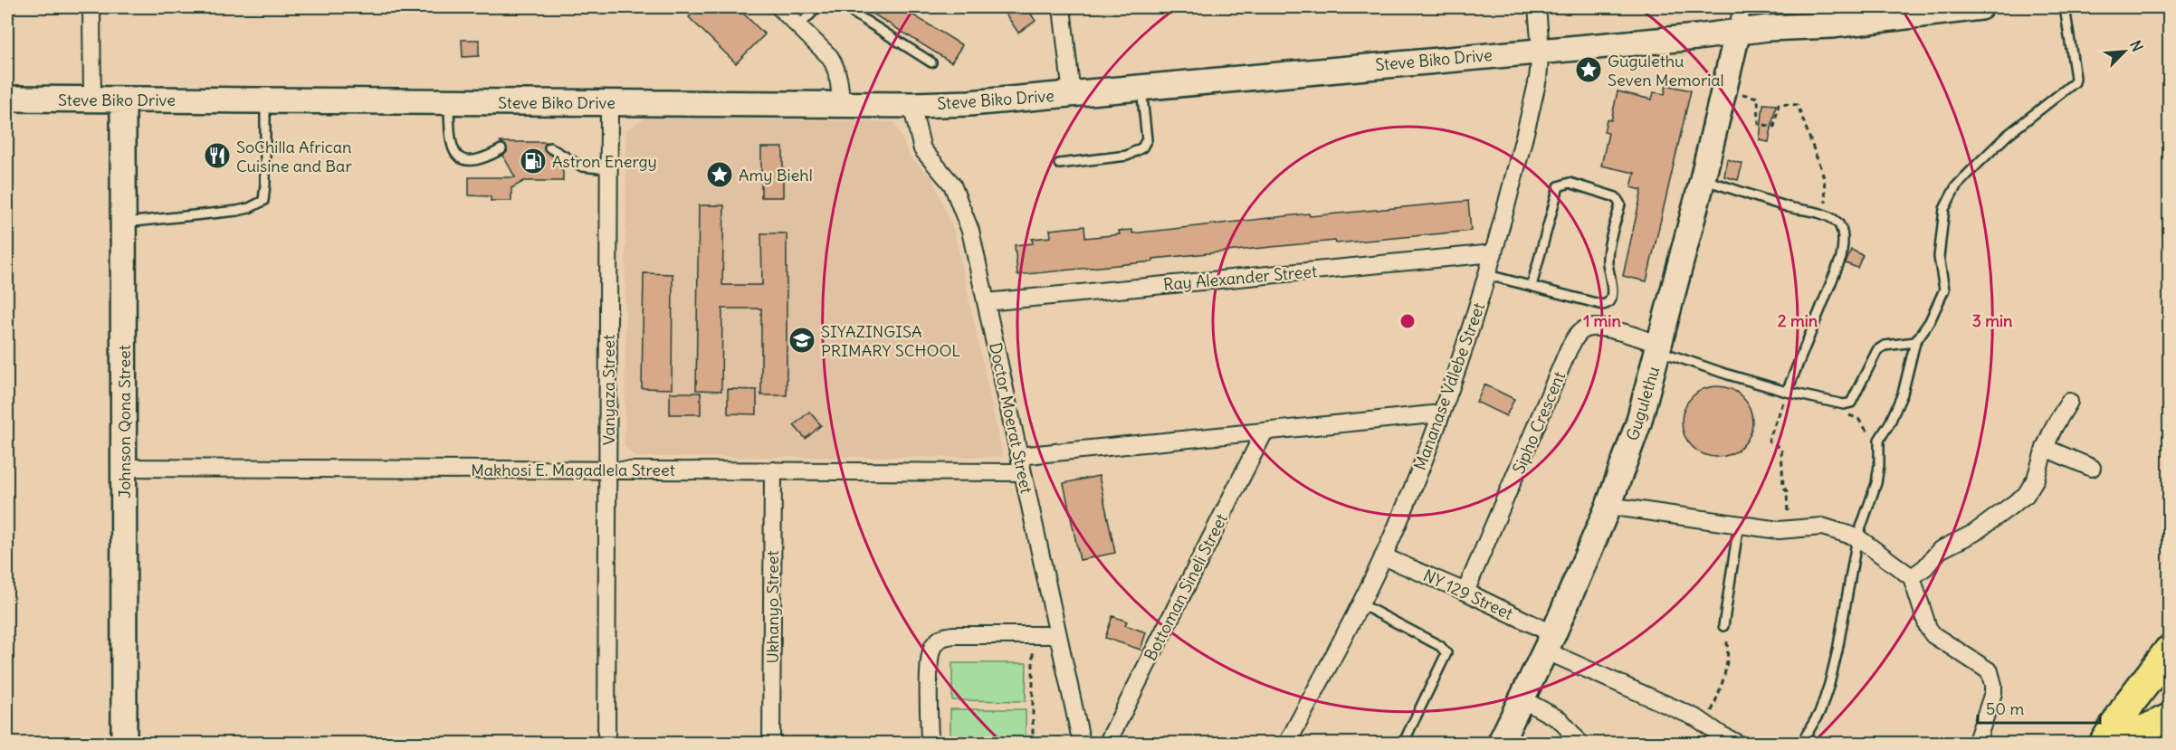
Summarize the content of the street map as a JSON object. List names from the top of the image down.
{
  "streets": {
    "main road": ["Steve Biko Drive", "Gugulethu", "Johnson Qona Street"],
    "street": [
      "Ray Alexander Street",
      "Mananase Vdlebe Street",
      "Vanyaza Street",
      "Doctor Moerat Street",
      "Sipho Crescent",
      "Makhosi E. Magadlela Street",
      "Bottoman Sineli Street",
      "NY 129 Street",
      "Ukhanyo Street"
    ]
  },
  "crossings": [
    ["Steve Biko Drive", "Mananase Vdlebe Street"],
    ["Steve Biko Drive", "Vanyaza Street"],
    ["Steve Biko Drive", "Gugulethu"],
    ["Steve Biko Drive", "Doctor Moerat Street"],
    ["Steve Biko Drive", "Johnson Qona Street"],
    ["Ray Alexander Street", "Mananase Vdlebe Street"],
    ["Ray Alexander Street", "Doctor Moerat Street"],
    ["Mananase Vdlebe Street", "NY 129 Street"],
    ["Vanyaza Street", "Makhosi E. Magadlela Street"],
    ["Gugulethu", "Sipho Crescent"],
    ["Gugulethu", "NY 129 Street"],
    ["Doctor Moerat Street", "Makhosi E. Magadlela Street"],
    ["Johnson Qona Street", "Makhosi E. Magadlela Street"],
    ["Sipho Crescent", "NY 129 Street"],
    ["Makhosi E. Magadlela Street", "Ukhanyo Street"]
  ],
  "places": {
    "place": ["Gugulethu Seven Memorial", "Amy Biehl"],
    "restaurant": ["SoChilla African Cuisine and Bar"],
    "fuel station": ["Astron Energy"],
    "school or university": ["SIYAZINGISA PRIMARY SCHOOL"]
  },
  "scale_bar": "50 m",
  "north": "top right",
  "rings": ["1 min", "2 min", "3 min"]
}
